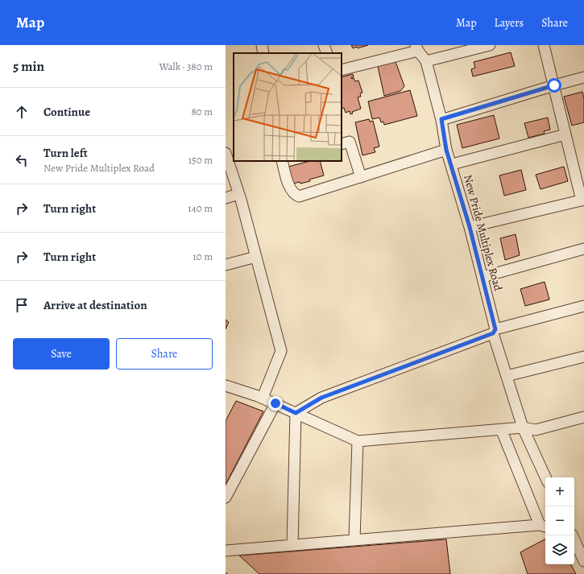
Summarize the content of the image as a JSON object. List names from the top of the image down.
{
  "streets": {
    "street": ["New Pride Multiplex Road"]
  },
  "page": {
    "header": "Map",
    "nav": ["Map", "Layers", "Share"],
    "heading": ["5 min", "Walk · 380 m"],
    "list": [
      ["Continue", "80 m"],
      ["Turn left", "New Pride Multiplex Road", "150 m"],
      ["Turn right", "140 m"],
      ["Turn right", "10 m"],
      "Arrive at destination"
    ],
    "buttons": ["Save", "Share"],
    "map_buttons": ["+", "−"]
  }
}
